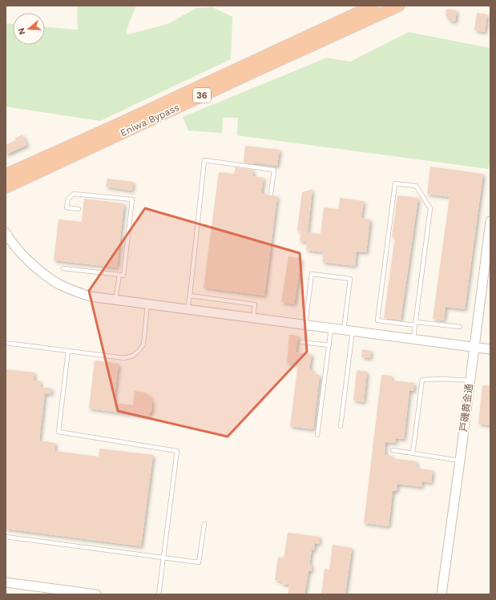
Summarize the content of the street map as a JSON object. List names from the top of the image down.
{
  "streets": {
    "highway": ["36", "Eniwa Bypass"],
    "street": ["戸磯黄金通"]
  },
  "north": "left"
}
